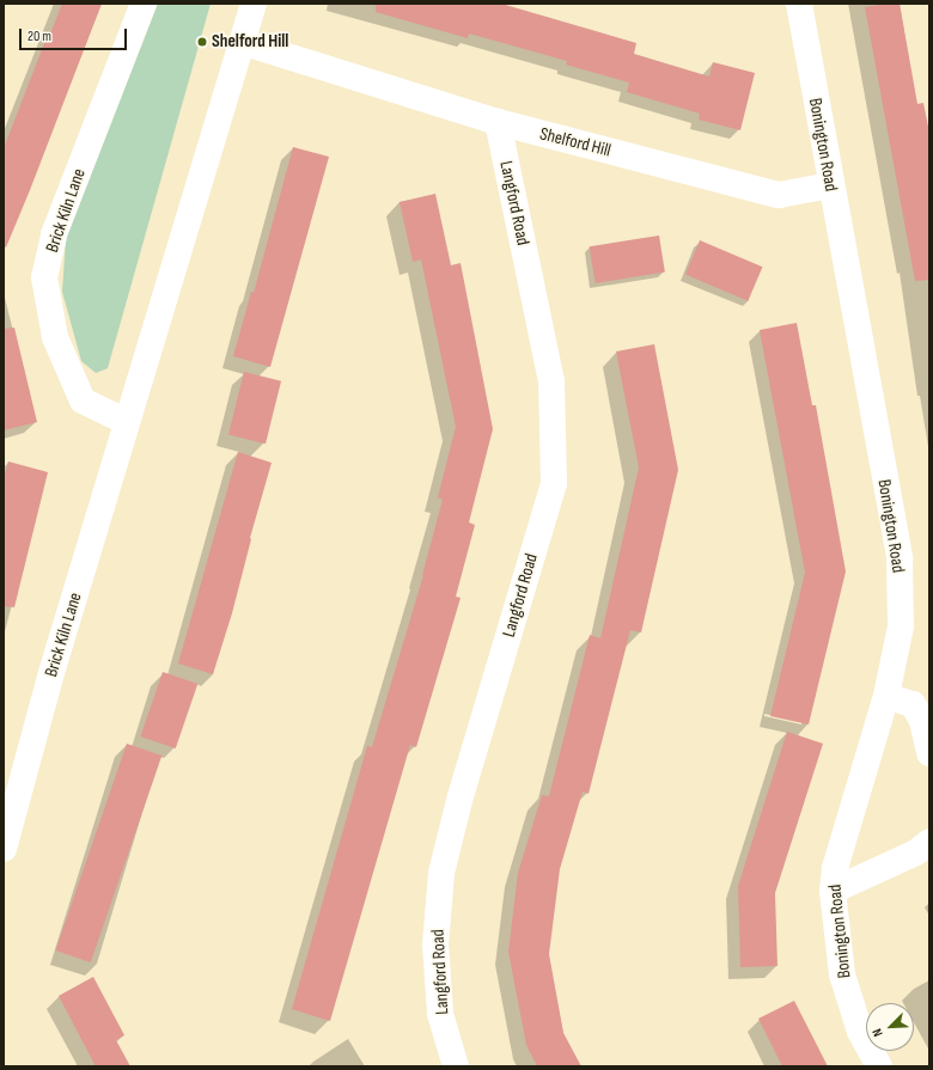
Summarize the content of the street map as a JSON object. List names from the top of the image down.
{
  "streets": {
    "street": [
      "Shelford Hill",
      "Bonington Road",
      "Langford Road",
      "Brick Kiln Lane"
    ]
  },
  "crossings": [
    ["Shelford Hill", "Bonington Road"],
    ["Shelford Hill", "Langford Road"],
    ["Shelford Hill", "Brick Kiln Lane"]
  ],
  "places": ["Shelford Hill"],
  "scale_bar": "20 m",
  "north": "bottom left"
}
